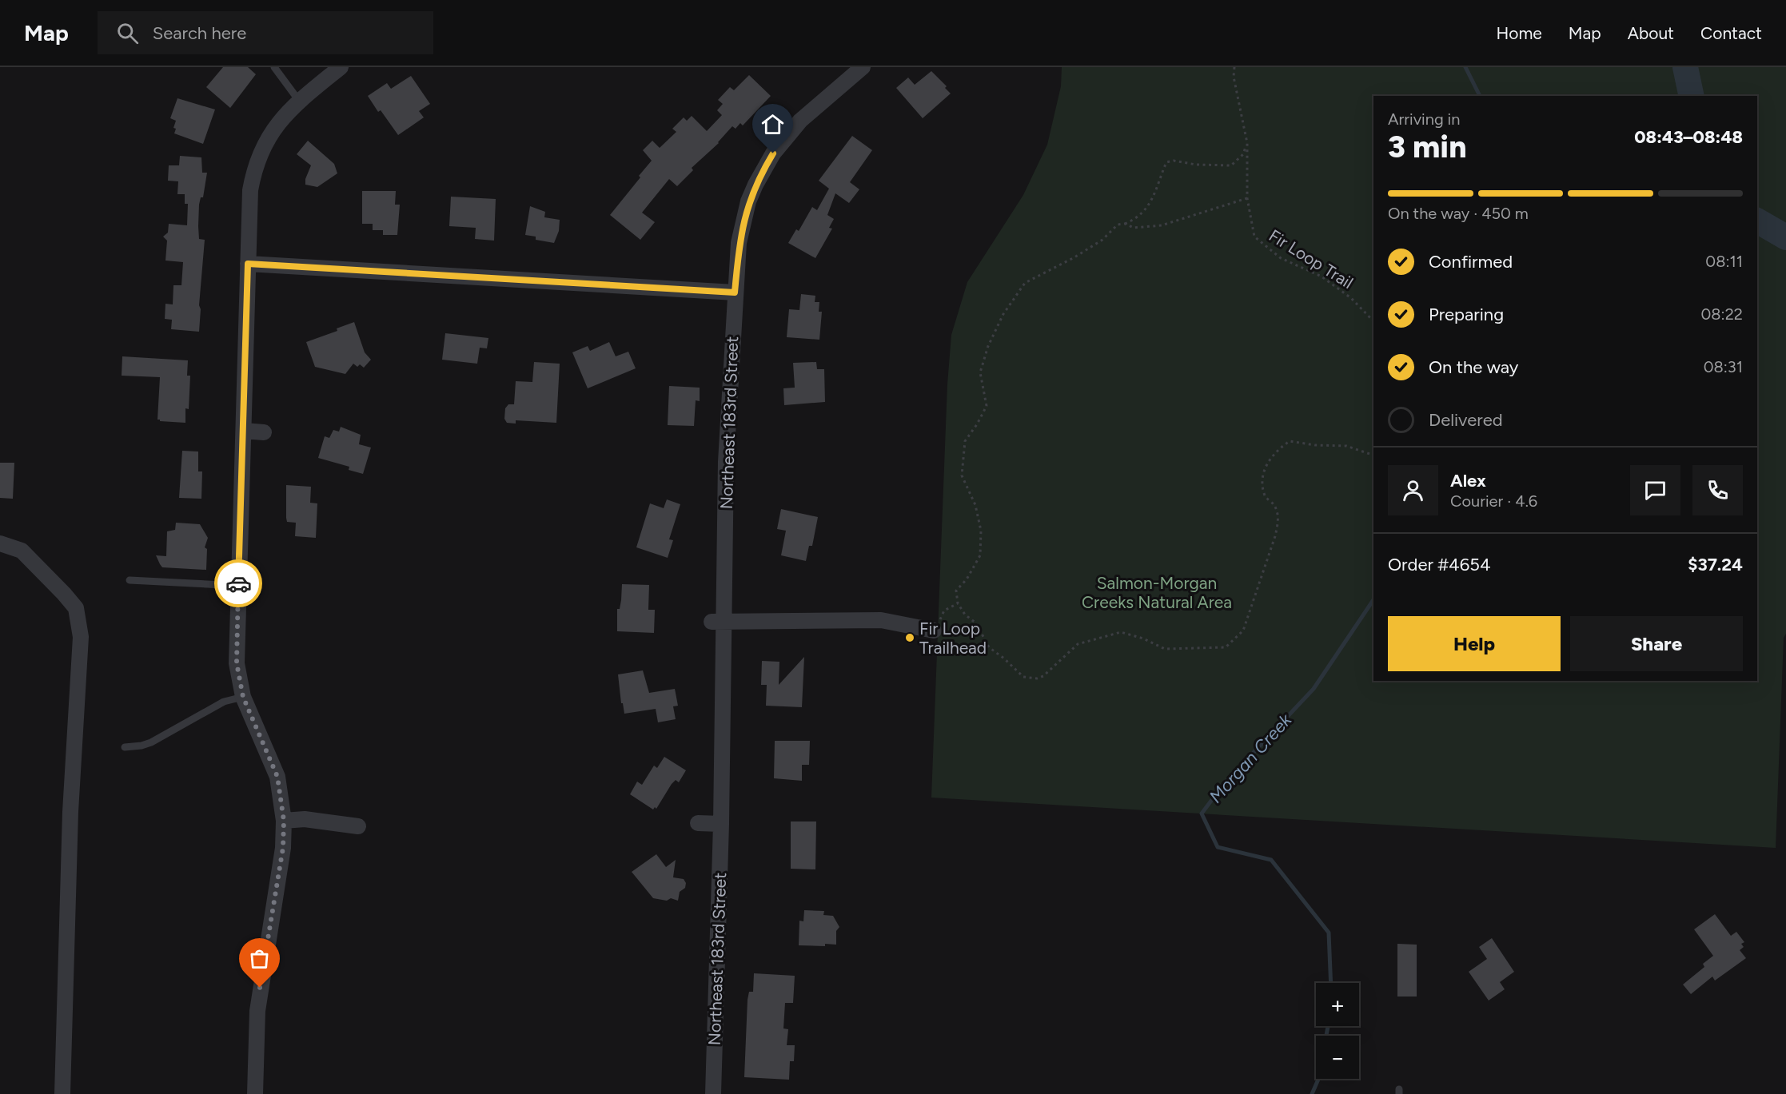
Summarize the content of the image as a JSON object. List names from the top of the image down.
{
  "streets": {
    "street": ["Northeast 183rd Street"],
    "path": ["Fir Loop Trail"]
  },
  "water": ["Morgan Creek"],
  "parks": ["Salmon-Morgan Creeks Natural Area"],
  "places": ["Fir Loop Trailhead"],
  "page": {
    "header": "Map",
    "search": "Search here",
    "nav": [
      "Home",
      "Map",
      "About",
      "Contact"
    ],
    "heading": ["3 min", "Arriving in", "08:43–08:48"],
    "panel": [
      "Alex",
      "Courier · 4.6",
      "Order #4654",
      "$37.24"
    ],
    "bar": "On the way · 450 m",
    "list": [
      ["Confirmed", "08:11"],
      ["Preparing", "08:22"],
      ["On the way", "08:31"],
      "Delivered"
    ],
    "buttons": ["Help", "Share"],
    "map_buttons": ["+", "−"]
  }
}
